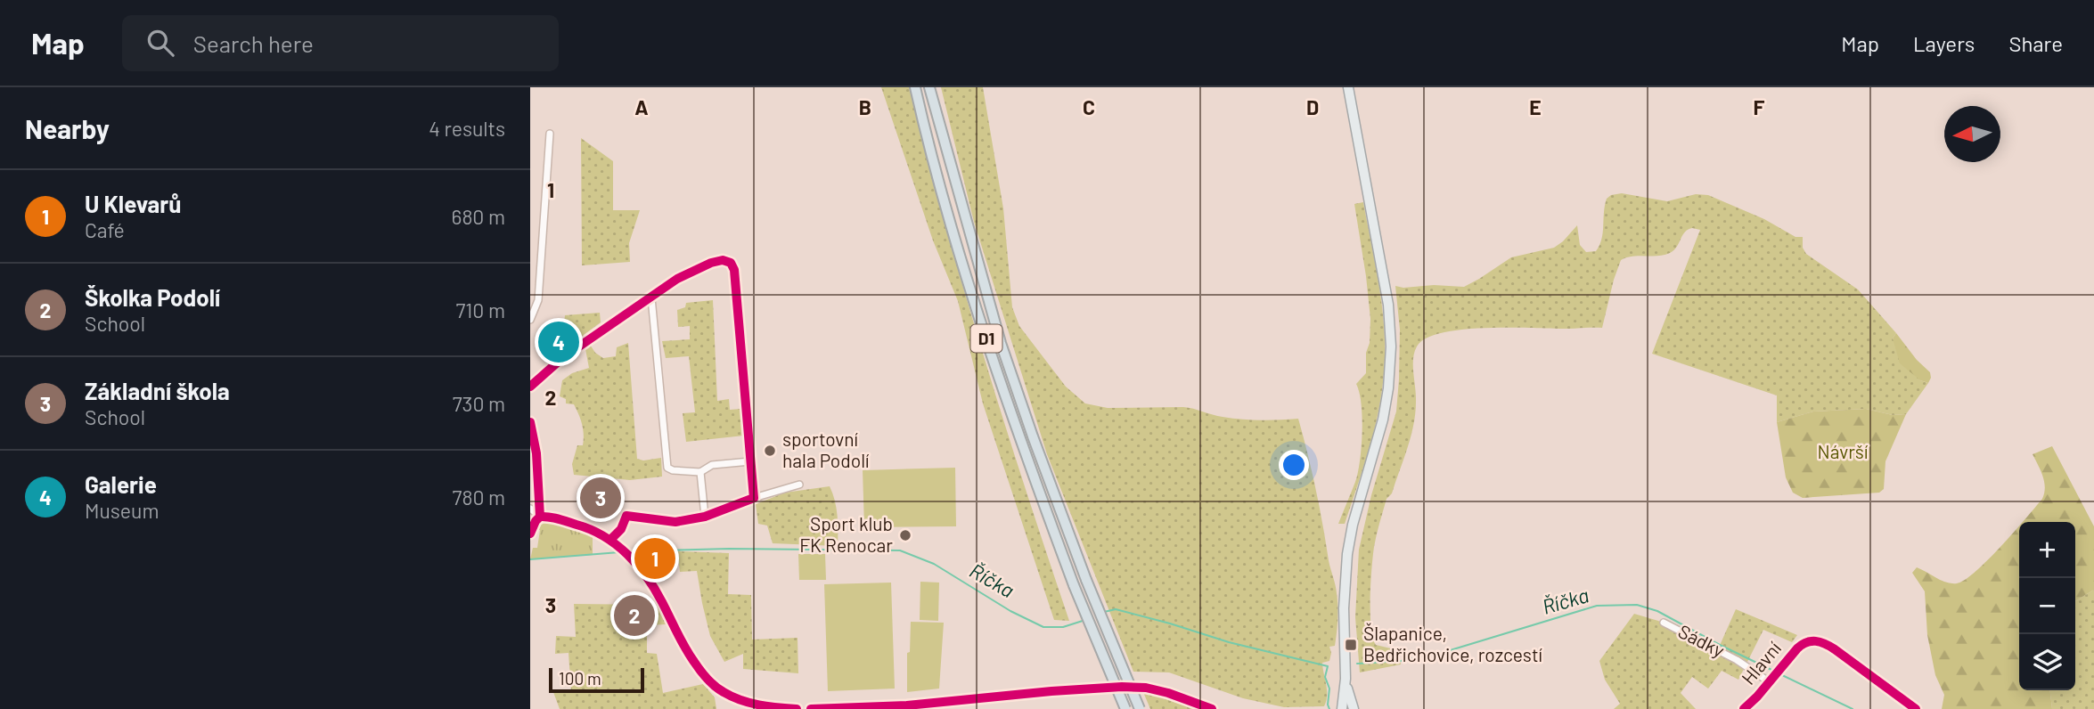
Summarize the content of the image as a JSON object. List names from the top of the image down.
{
  "streets": {
    "highway": ["D1"],
    "street": ["Sádky", "Hlavní"]
  },
  "crossings": [
    ["Sádky", "Hlavní"]
  ],
  "water": ["Říčka"],
  "parks": ["Návrší"],
  "places": {
    "other": ["sportovní hala Podolí", "Sport klub FK Renocar"],
    "transit": ["Šlapanice, Bedřichovice, rozcestí"]
  },
  "scale_bar": "100 m",
  "north": "left",
  "page": {
    "header": "Map",
    "search": "Search here",
    "nav": ["Map", "Layers", "Share"],
    "heading": ["Nearby", "4 results"],
    "list": [
      {
        "mark": "1",
        "name": "U Klevarů",
        "note": "Café",
        "value": "680 m"
      },
      {
        "mark": "2",
        "name": "Školka Podolí",
        "note": "School",
        "value": "710 m"
      },
      {
        "mark": "3",
        "name": "Základní škola",
        "note": "School",
        "value": "730 m"
      },
      {
        "mark": "4",
        "name": "Galerie",
        "note": "Museum",
        "value": "780 m"
      }
    ],
    "pins": [
      "4",
      "3",
      "1",
      "2"
    ],
    "map_buttons": ["+", "−"],
    "scale": "100 m"
  },
  "grid": {
    "columns": [
      "A",
      "B",
      "C",
      "D",
      "E",
      "F"
    ],
    "rows": ["1", "2", "3"]
  }
}
